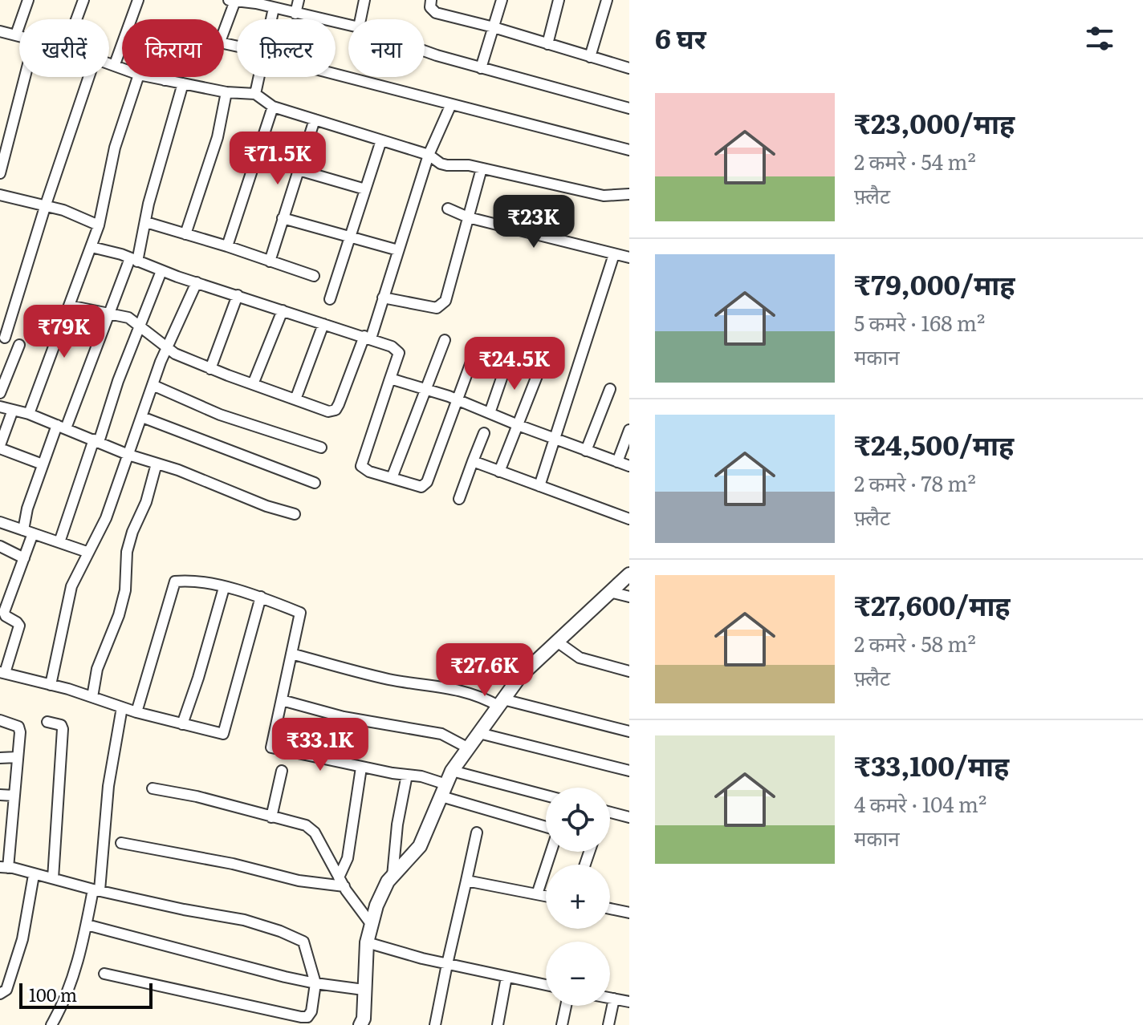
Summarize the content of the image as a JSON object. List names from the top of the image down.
{
  "scale_bar": "100 m",
  "page": {
    "heading": "6 घर",
    "chip": [
      "खरीदें",
      "किराया",
      "फ़िल्टर",
      "नया"
    ],
    "list": [
      {
        "name": "₹23,000/माह",
        "note": "2 कमरे · 54 m² · फ़्लैट"
      },
      {
        "name": "₹79,000/माह",
        "note": "5 कमरे · 168 m² · मकान"
      },
      {
        "name": "₹24,500/माह",
        "note": "2 कमरे · 78 m² · फ़्लैट"
      },
      {
        "name": "₹27,600/माह",
        "note": "2 कमरे · 58 m² · फ़्लैट"
      },
      {
        "name": "₹33,100/माह",
        "note": "4 कमरे · 104 m² · मकान"
      }
    ],
    "price": [
      "₹71.5K",
      "₹23K",
      "₹79K",
      "₹24.5K",
      "₹27.6K",
      "₹33.1K"
    ],
    "map_buttons": ["+", "−"],
    "scale": "100 m"
  }
}
